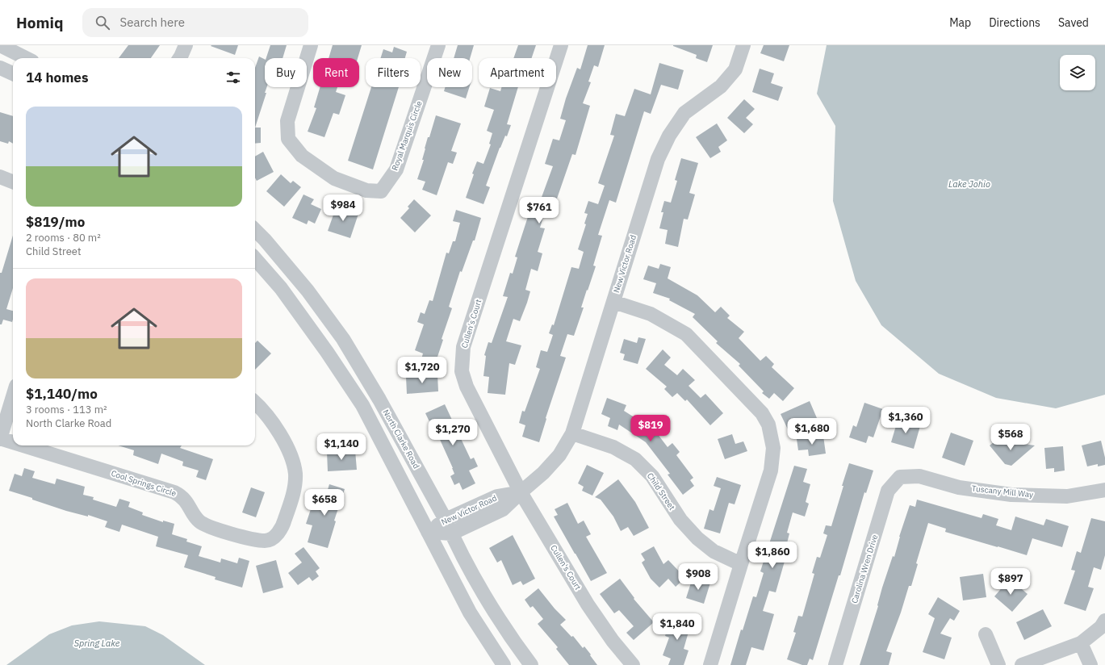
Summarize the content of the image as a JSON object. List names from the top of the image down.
{
  "streets": {
    "street": [
      "Royal Marquis Circle",
      "New Victor Road",
      "Cullen's Court",
      "North Clarke Road",
      "Cool Springs Circle",
      "Child Street",
      "Tuscany Mill Way",
      "Carolina Wren Drive"
    ]
  },
  "crossings": [
    ["New Victor Road", "Cullen's Court"],
    ["New Victor Road", "North Clarke Road"],
    ["New Victor Road", "Child Street"],
    ["Tuscany Mill Way", "Carolina Wren Drive"]
  ],
  "water": ["Lake Johio", "Spring Lake"],
  "page": {
    "header": "Homiq",
    "search": "Search here",
    "nav": ["Map", "Directions", "Saved"],
    "chip": [
      "Buy",
      "Rent",
      "Filters",
      "New",
      "Apartment"
    ],
    "heading": "14 homes",
    "list": [
      {
        "name": "$819/mo",
        "note": "2 rooms · 80 m² · Child Street"
      },
      {
        "name": "$1,140/mo",
        "note": "3 rooms · 113 m² · North Clarke Road"
      }
    ],
    "price": [
      "$984",
      "$761",
      "$1,720",
      "$1,360",
      "$819",
      "$1,680",
      "$1,270",
      "$568",
      "$1,140",
      "$658",
      "$1,860",
      "$908",
      "$897",
      "$1,840"
    ]
  }
}
